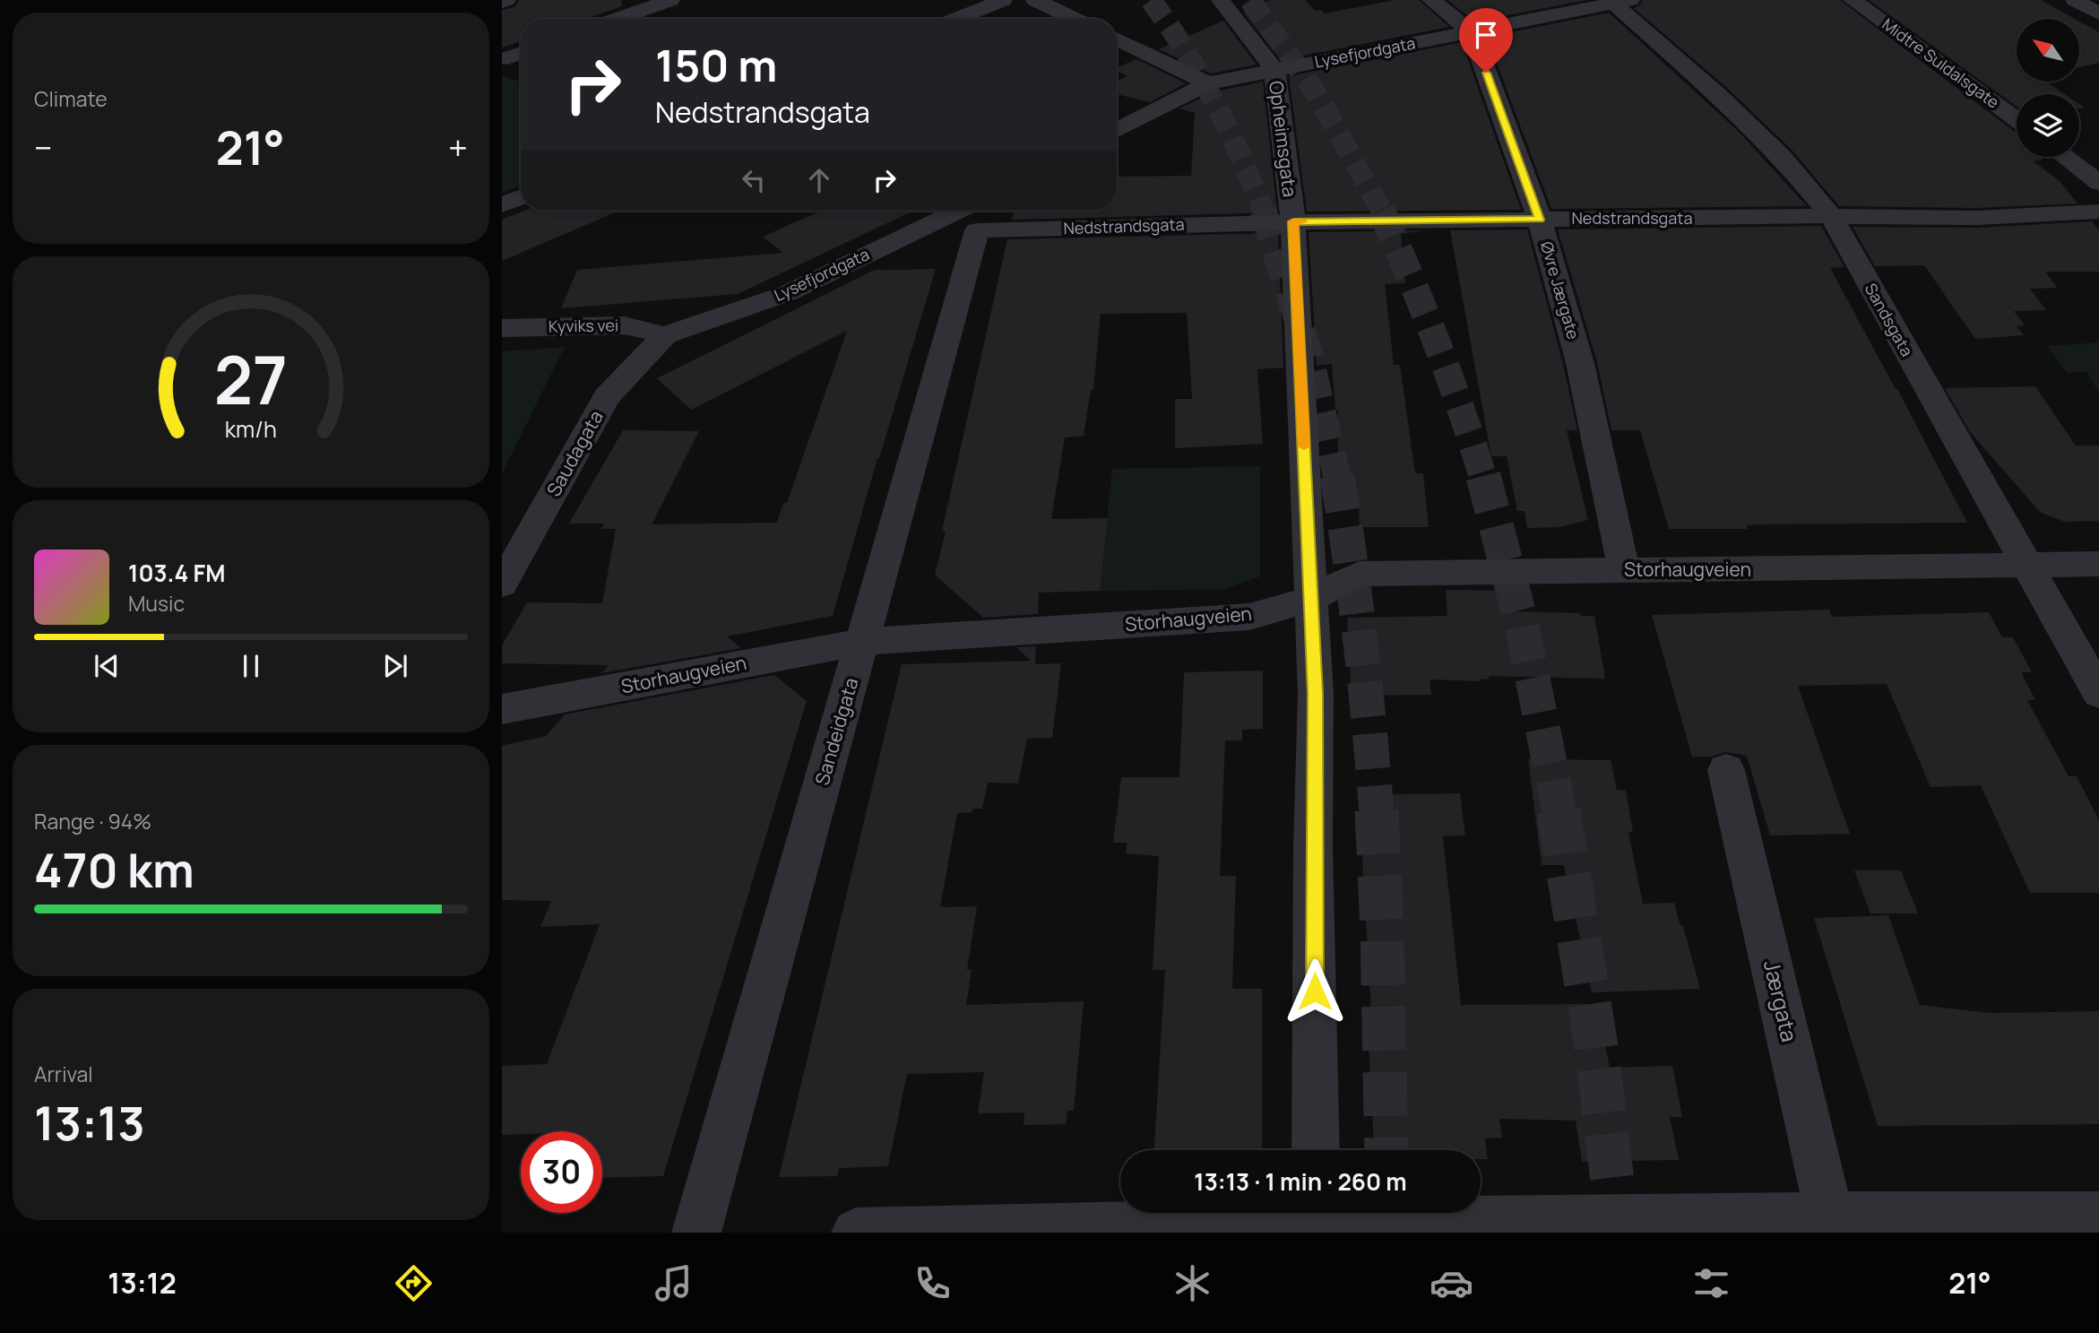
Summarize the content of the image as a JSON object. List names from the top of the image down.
{
  "streets": {
    "street": [
      "Lysefjordgata",
      "Midtre Suldalsgate",
      "Opheimsgata",
      "Nedstrandsgata",
      "Øvre Jærgate",
      "Sandsgata",
      "Kyviks vei",
      "Saudagata",
      "Storhaugveien",
      "Sandeidgata",
      "Jærgata"
    ]
  },
  "crossings": [
    ["Lysefjordgata", "Opheimsgata"],
    ["Lysefjordgata", "Nedstrandsgata"],
    ["Lysefjordgata", "Øvre Jærgate"],
    ["Lysefjordgata", "Sandsgata"],
    ["Lysefjordgata", "Kyviks vei"],
    ["Lysefjordgata", "Saudagata"],
    ["Lysefjordgata", "Sandeidgata"],
    ["Opheimsgata", "Nedstrandsgata"],
    ["Opheimsgata", "Storhaugveien"],
    ["Nedstrandsgata", "Øvre Jærgate"],
    ["Nedstrandsgata", "Sandsgata"],
    ["Nedstrandsgata", "Sandeidgata"],
    ["Øvre Jærgate", "Storhaugveien"],
    ["Sandsgata", "Storhaugveien"],
    ["Kyviks vei", "Saudagata"],
    ["Storhaugveien", "Sandeidgata"]
  ],
  "north": "top left",
  "page": {
    "tile": [
      "Climate",
      ["Range · 94%", "470 km"],
      ["Arrival", "13:13"]
    ],
    "turn": ["150 m", "Nedstrandsgata"],
    "heat": ["−", "21°", "+"],
    "song": ["103.4 FM", "Music"],
    "limit": "30",
    "trip": "13:13 · 1 min · 260 m",
    "tabs": ["13:12", "21°"],
    "gauge": ["27", "km/h"]
  }
}
